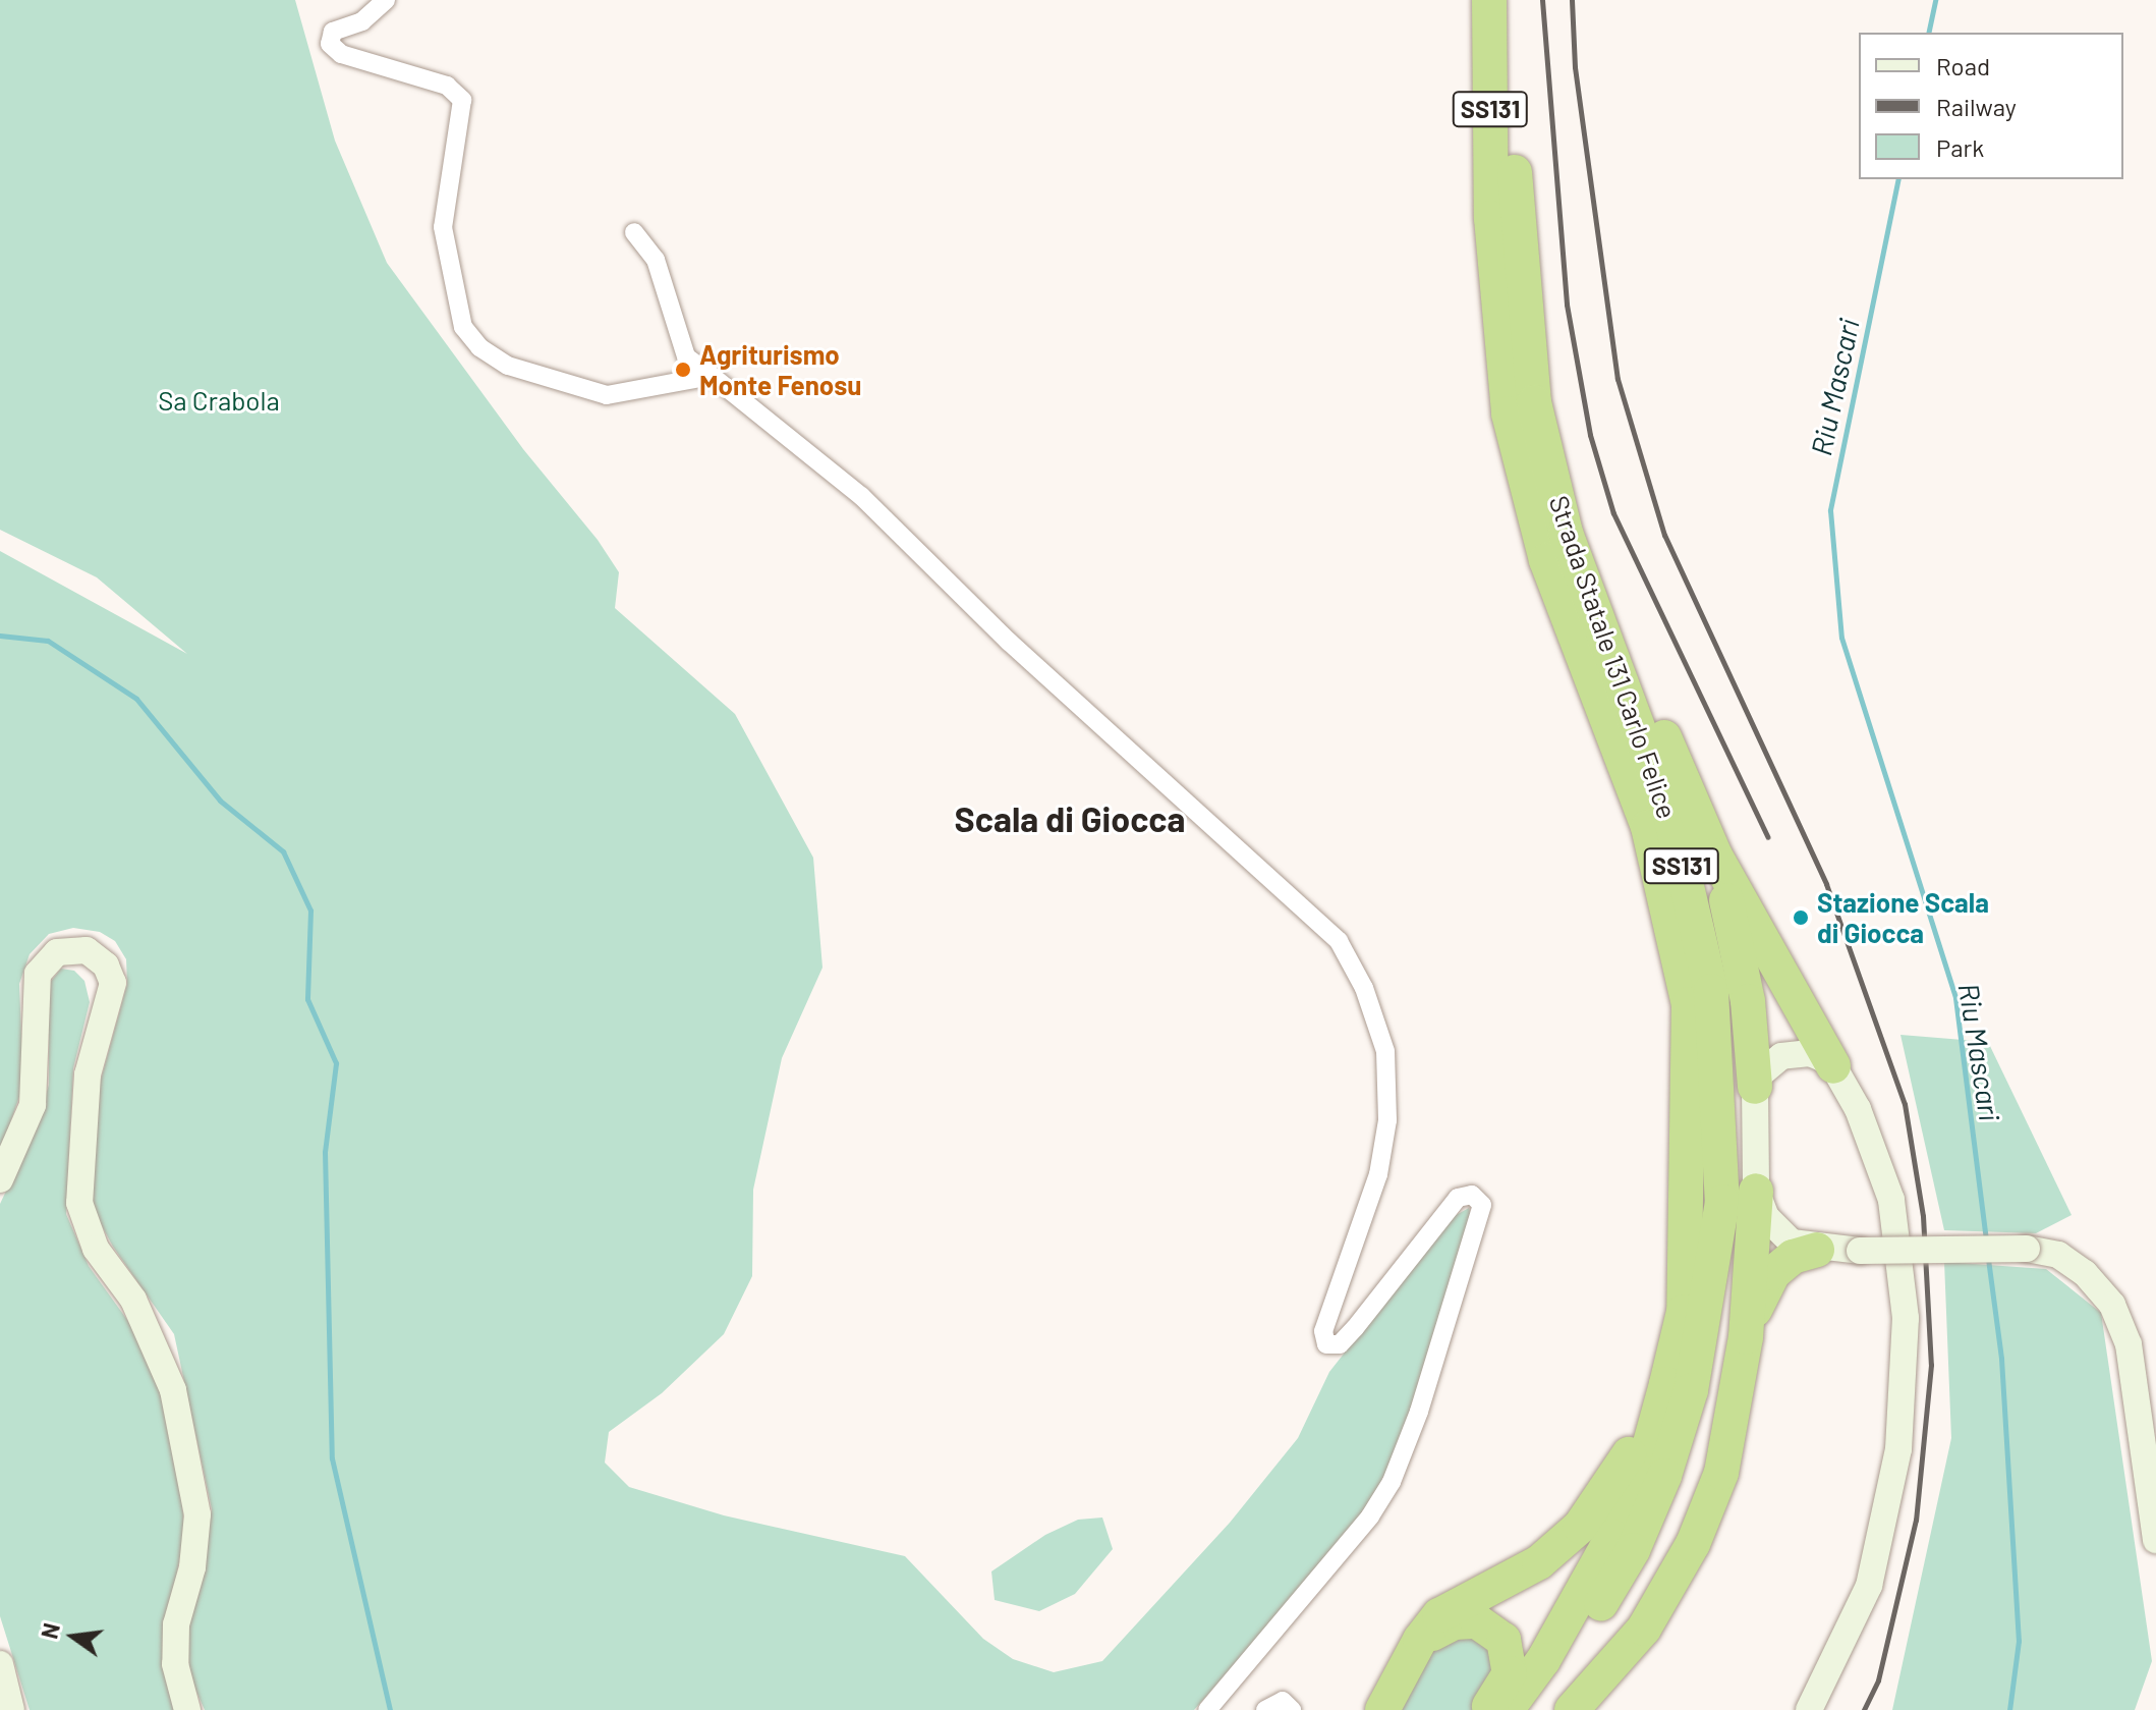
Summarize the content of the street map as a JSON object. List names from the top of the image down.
{
  "streets": {
    "highway": ["SS131", "Strada Statale 131 Carlo Felice"]
  },
  "districts": ["Scala di Giocca"],
  "water": ["Riu Mascari"],
  "parks": ["Sa Crabola"],
  "places": ["Agriturismo Monte Fenosu", "Stazione Scala di Giocca"],
  "legend": ["Road", "Railway", "Park"],
  "north": "left"
}
